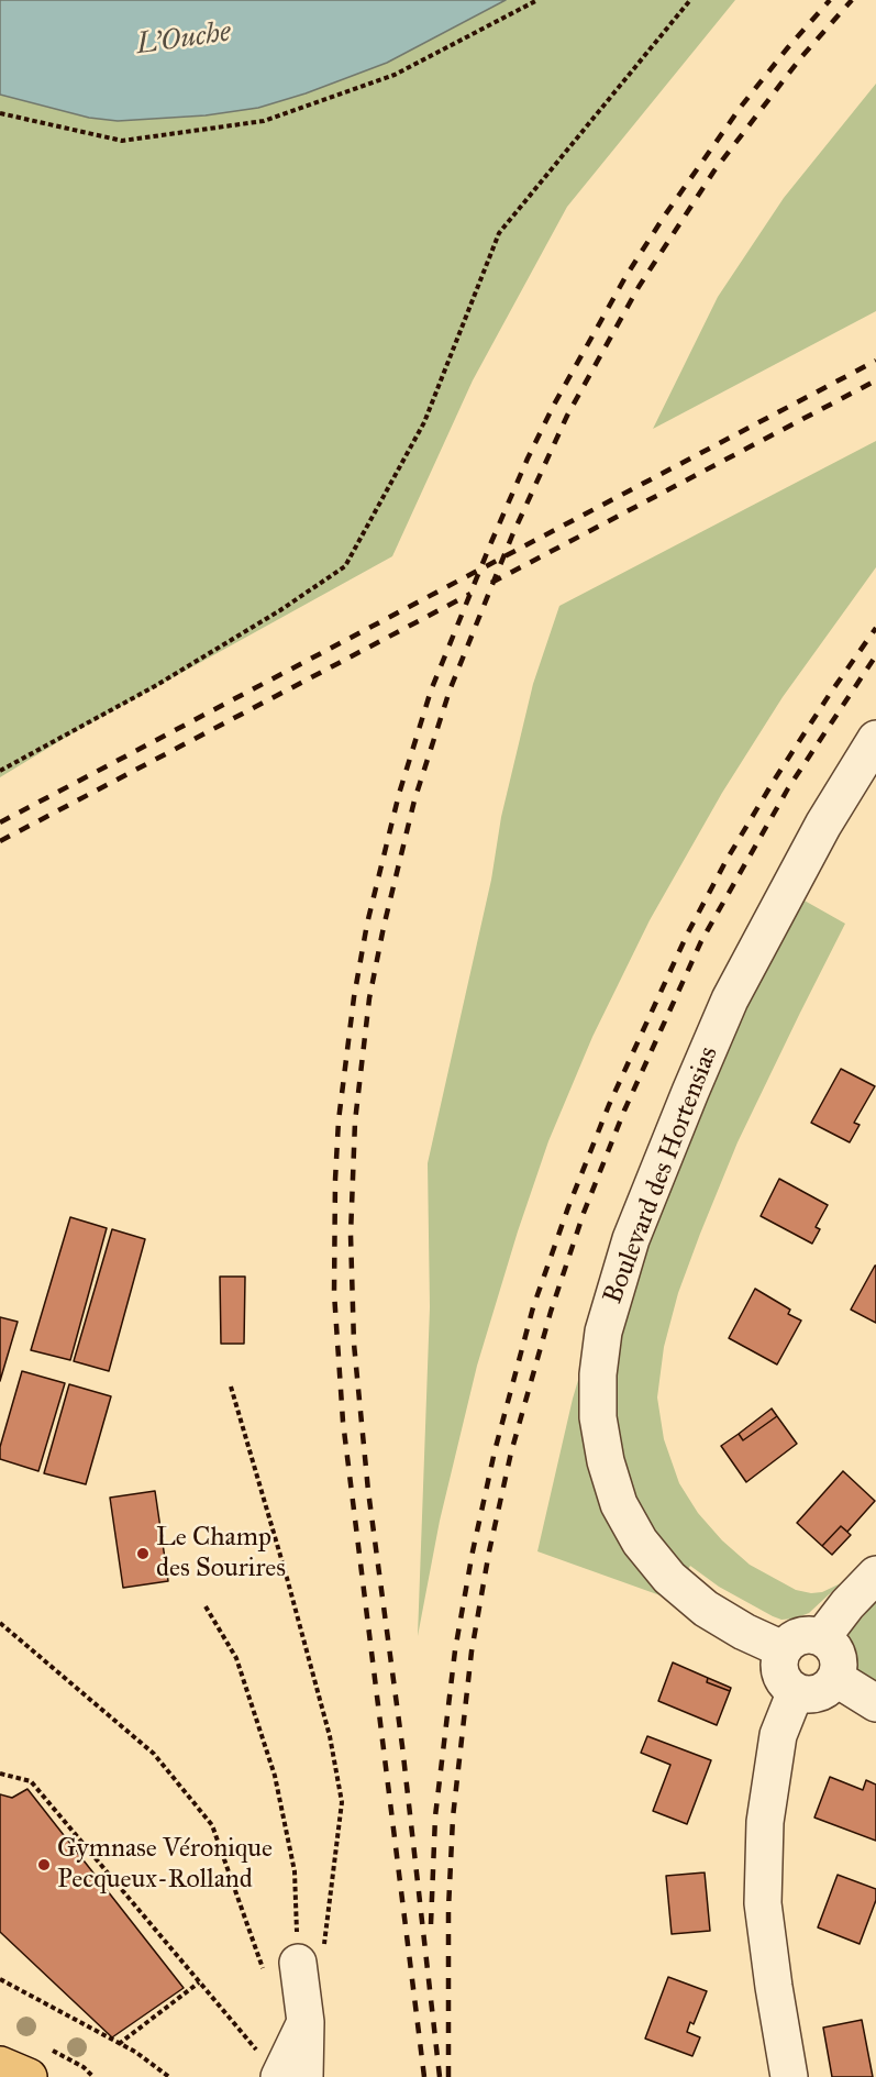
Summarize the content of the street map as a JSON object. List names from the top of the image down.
{
  "streets": {
    "street": ["Boulevard des Hortensias"]
  },
  "water": ["L'Ouche"],
  "places": ["Le Champ des Sourires", "Gymnase Véronique Pecqueux-Rolland"]
}
